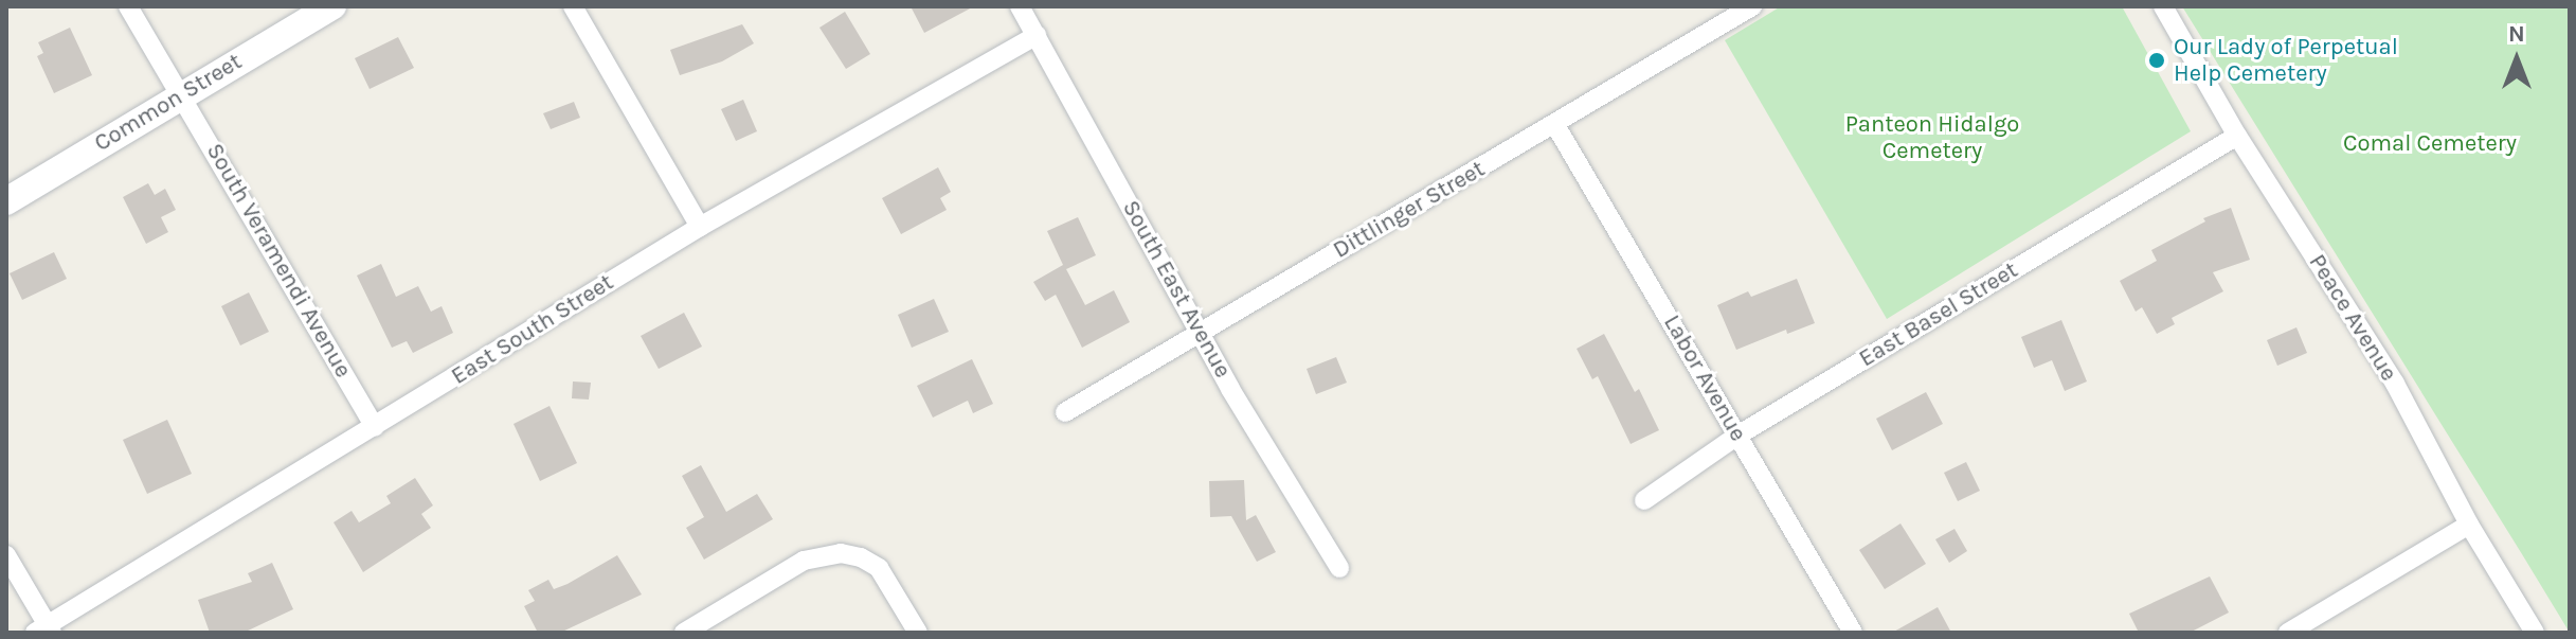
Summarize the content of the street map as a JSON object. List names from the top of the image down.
{
  "streets": {
    "main road": ["Common Street"],
    "street": [
      "Dittlinger Street",
      "South Veramendi Avenue",
      "South East Avenue",
      "East Basel Street",
      "Peace Avenue",
      "East South Street",
      "Labor Avenue"
    ]
  },
  "crossings": [
    ["Common Street", "South Veramendi Avenue"],
    ["Dittlinger Street", "South East Avenue"],
    ["Dittlinger Street", "Labor Avenue"],
    ["South Veramendi Avenue", "East South Street"],
    ["South East Avenue", "East South Street"],
    ["East Basel Street", "Peace Avenue"],
    ["East Basel Street", "Labor Avenue"]
  ],
  "parks": ["Panteon Hidalgo Cemetery", "Comal Cemetery"],
  "places": ["Our Lady of Perpetual Help Cemetery"],
  "north": "top"
}
